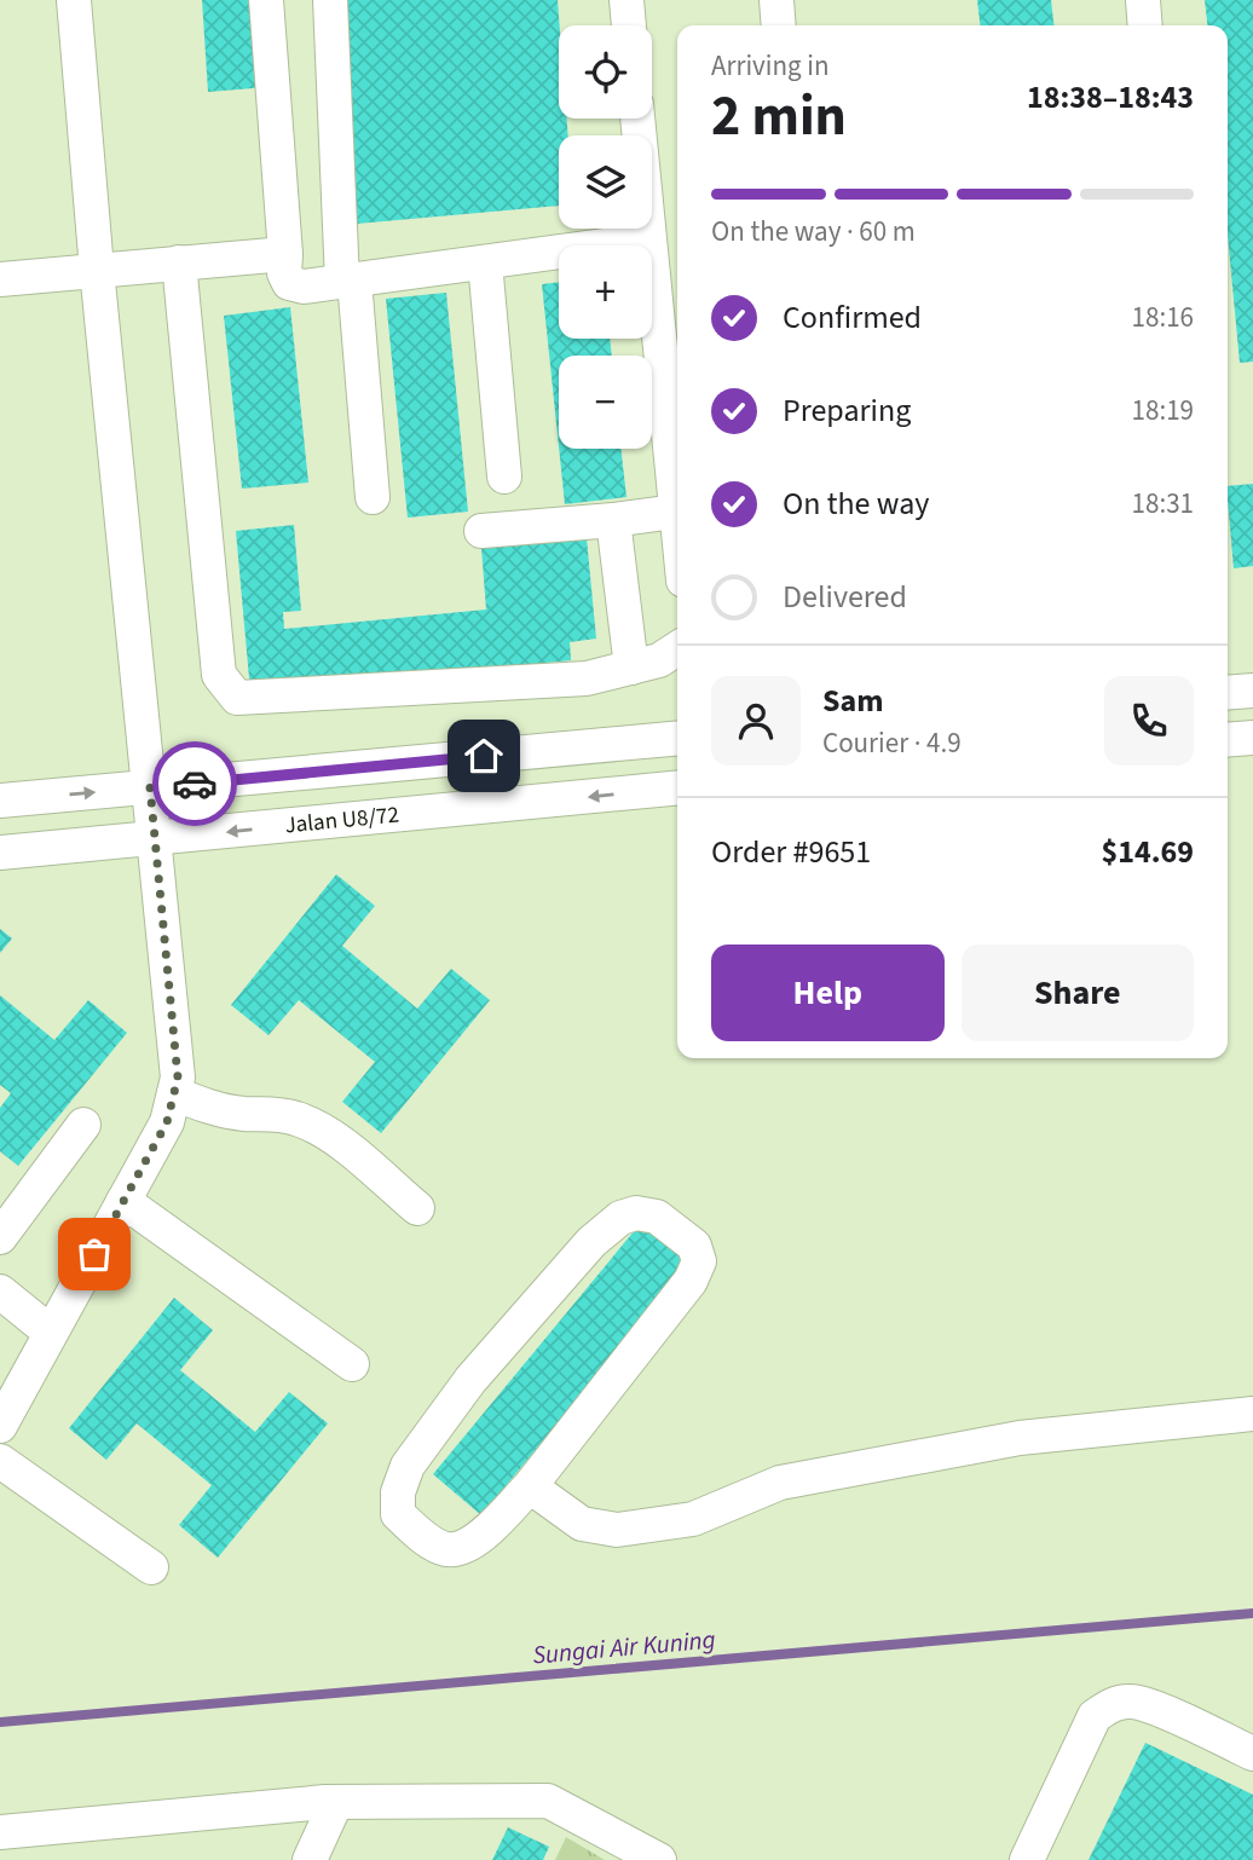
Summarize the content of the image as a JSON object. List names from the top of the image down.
{
  "streets": {
    "street": ["Jalan U8/72"]
  },
  "water": ["Sungai Air Kuning"],
  "page": {
    "map_buttons": ["+", "−"],
    "heading": ["2 min", "Arriving in", "18:38–18:43"],
    "panel": [
      "Sam",
      "Courier · 4.9",
      "Order #9651",
      "$14.69"
    ],
    "bar": "On the way · 60 m",
    "list": [
      ["Confirmed", "18:16"],
      ["Preparing", "18:19"],
      ["On the way", "18:31"],
      "Delivered"
    ],
    "buttons": ["Help", "Share"]
  }
}
